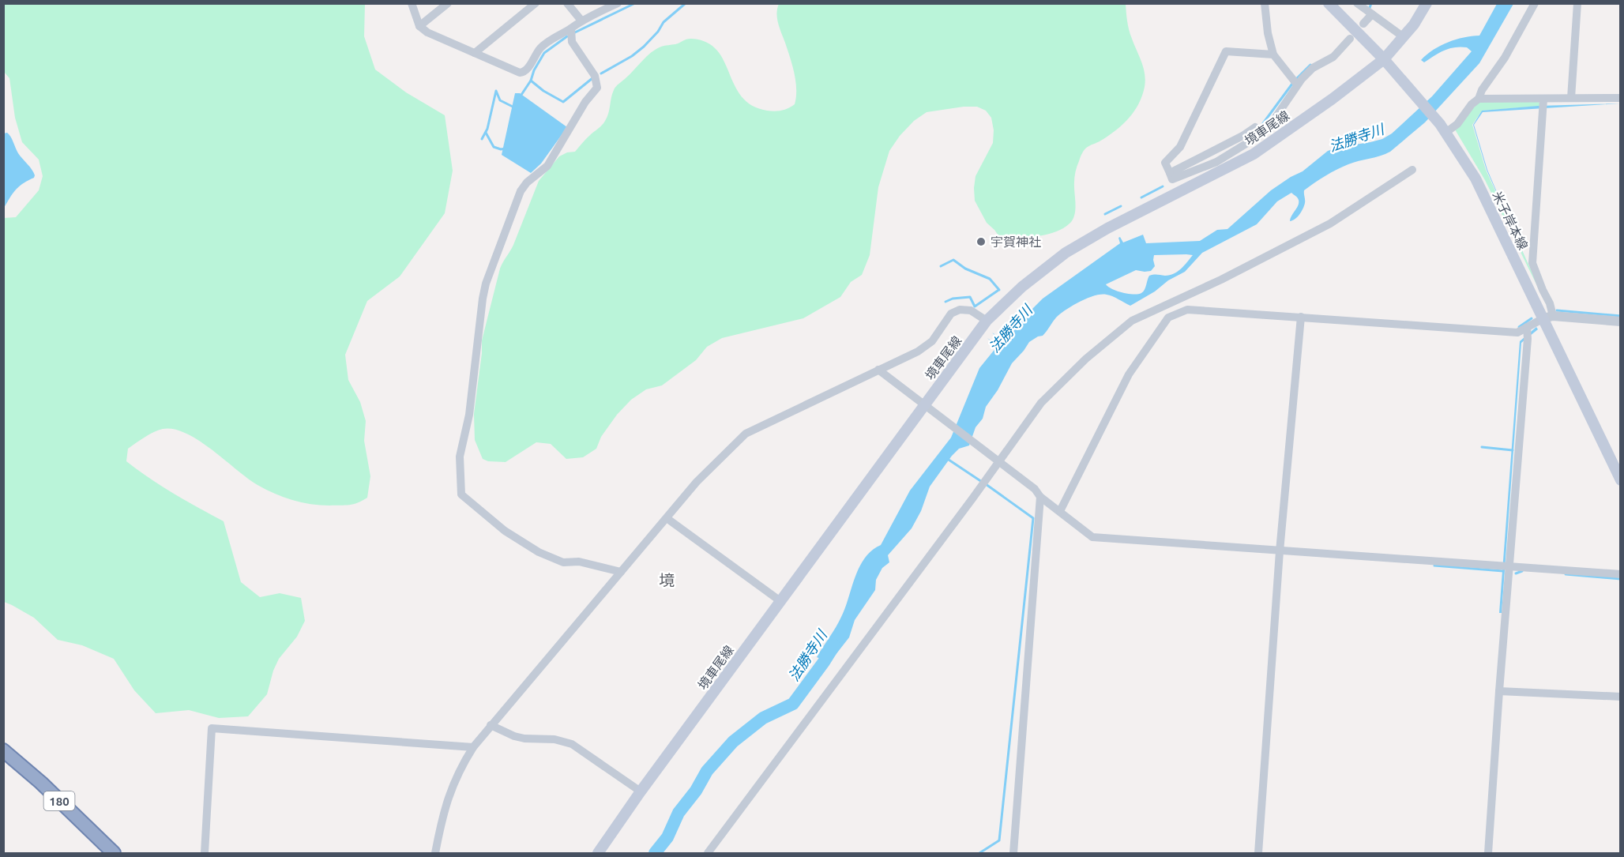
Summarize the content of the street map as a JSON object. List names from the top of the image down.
{
  "streets": {
    "highway": ["180"],
    "main road": ["境車尾線", "米子岸本線"]
  },
  "crossings": [
    ["境車尾線", "米子岸本線"]
  ],
  "districts": ["境"],
  "water": ["法勝寺川"],
  "places": ["宇賀神社"]
}
